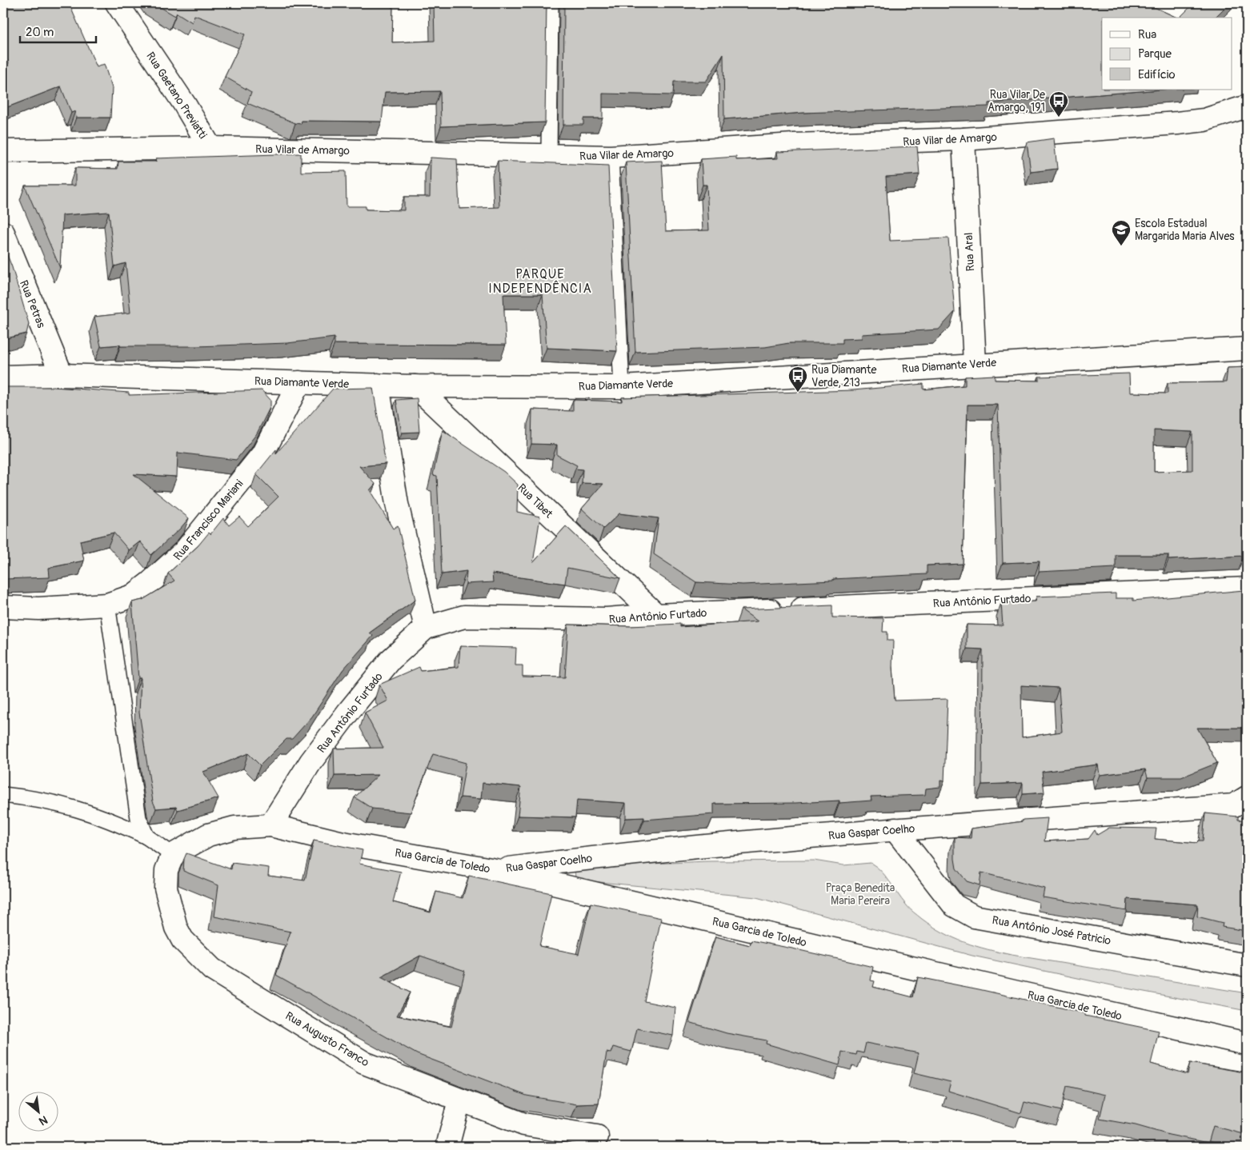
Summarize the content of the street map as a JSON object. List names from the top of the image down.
{
  "streets": {
    "street": [
      "Rua Gaetano Previatti",
      "Rua Vilar de Amargo",
      "Rua Aral",
      "Rua Petras",
      "Rua Diamante Verde",
      "Rua Tibet",
      "Rua Francisco Mariani",
      "Rua Antônio Furtado",
      "Rua Gaspar Coelho",
      "Rua Garcia de Toledo",
      "Rua Antônio José Patricio",
      "Rua Augusto Franco"
    ]
  },
  "crossings": [
    ["Rua Gaetano Previatti", "Rua Vilar de Amargo"],
    ["Rua Vilar de Amargo", "Rua Aral"],
    ["Rua Aral", "Rua Diamante Verde"],
    ["Rua Petras", "Rua Diamante Verde"],
    ["Rua Diamante Verde", "Rua Tibet"],
    ["Rua Diamante Verde", "Rua Francisco Mariani"],
    ["Rua Tibet", "Rua Antônio Furtado"],
    ["Rua Antônio Furtado", "Rua Garcia de Toledo"],
    ["Rua Gaspar Coelho", "Rua Garcia de Toledo"],
    ["Rua Gaspar Coelho", "Rua Antônio José Patricio"]
  ],
  "districts": ["PARQUE INDEPENDÊNCIA"],
  "parks": ["Praça Benedita Maria Pereira"],
  "places": {
    "bus stop": ["Rua Vilar De Amargo, 191", "Rua Diamante Verde, 213"],
    "school or university": ["Escola Estadual Margarida Maria Alves"]
  },
  "legend": ["Rua", "Parque", "Edifício"],
  "scale_bar": "20 m",
  "north": "bottom right"
}
